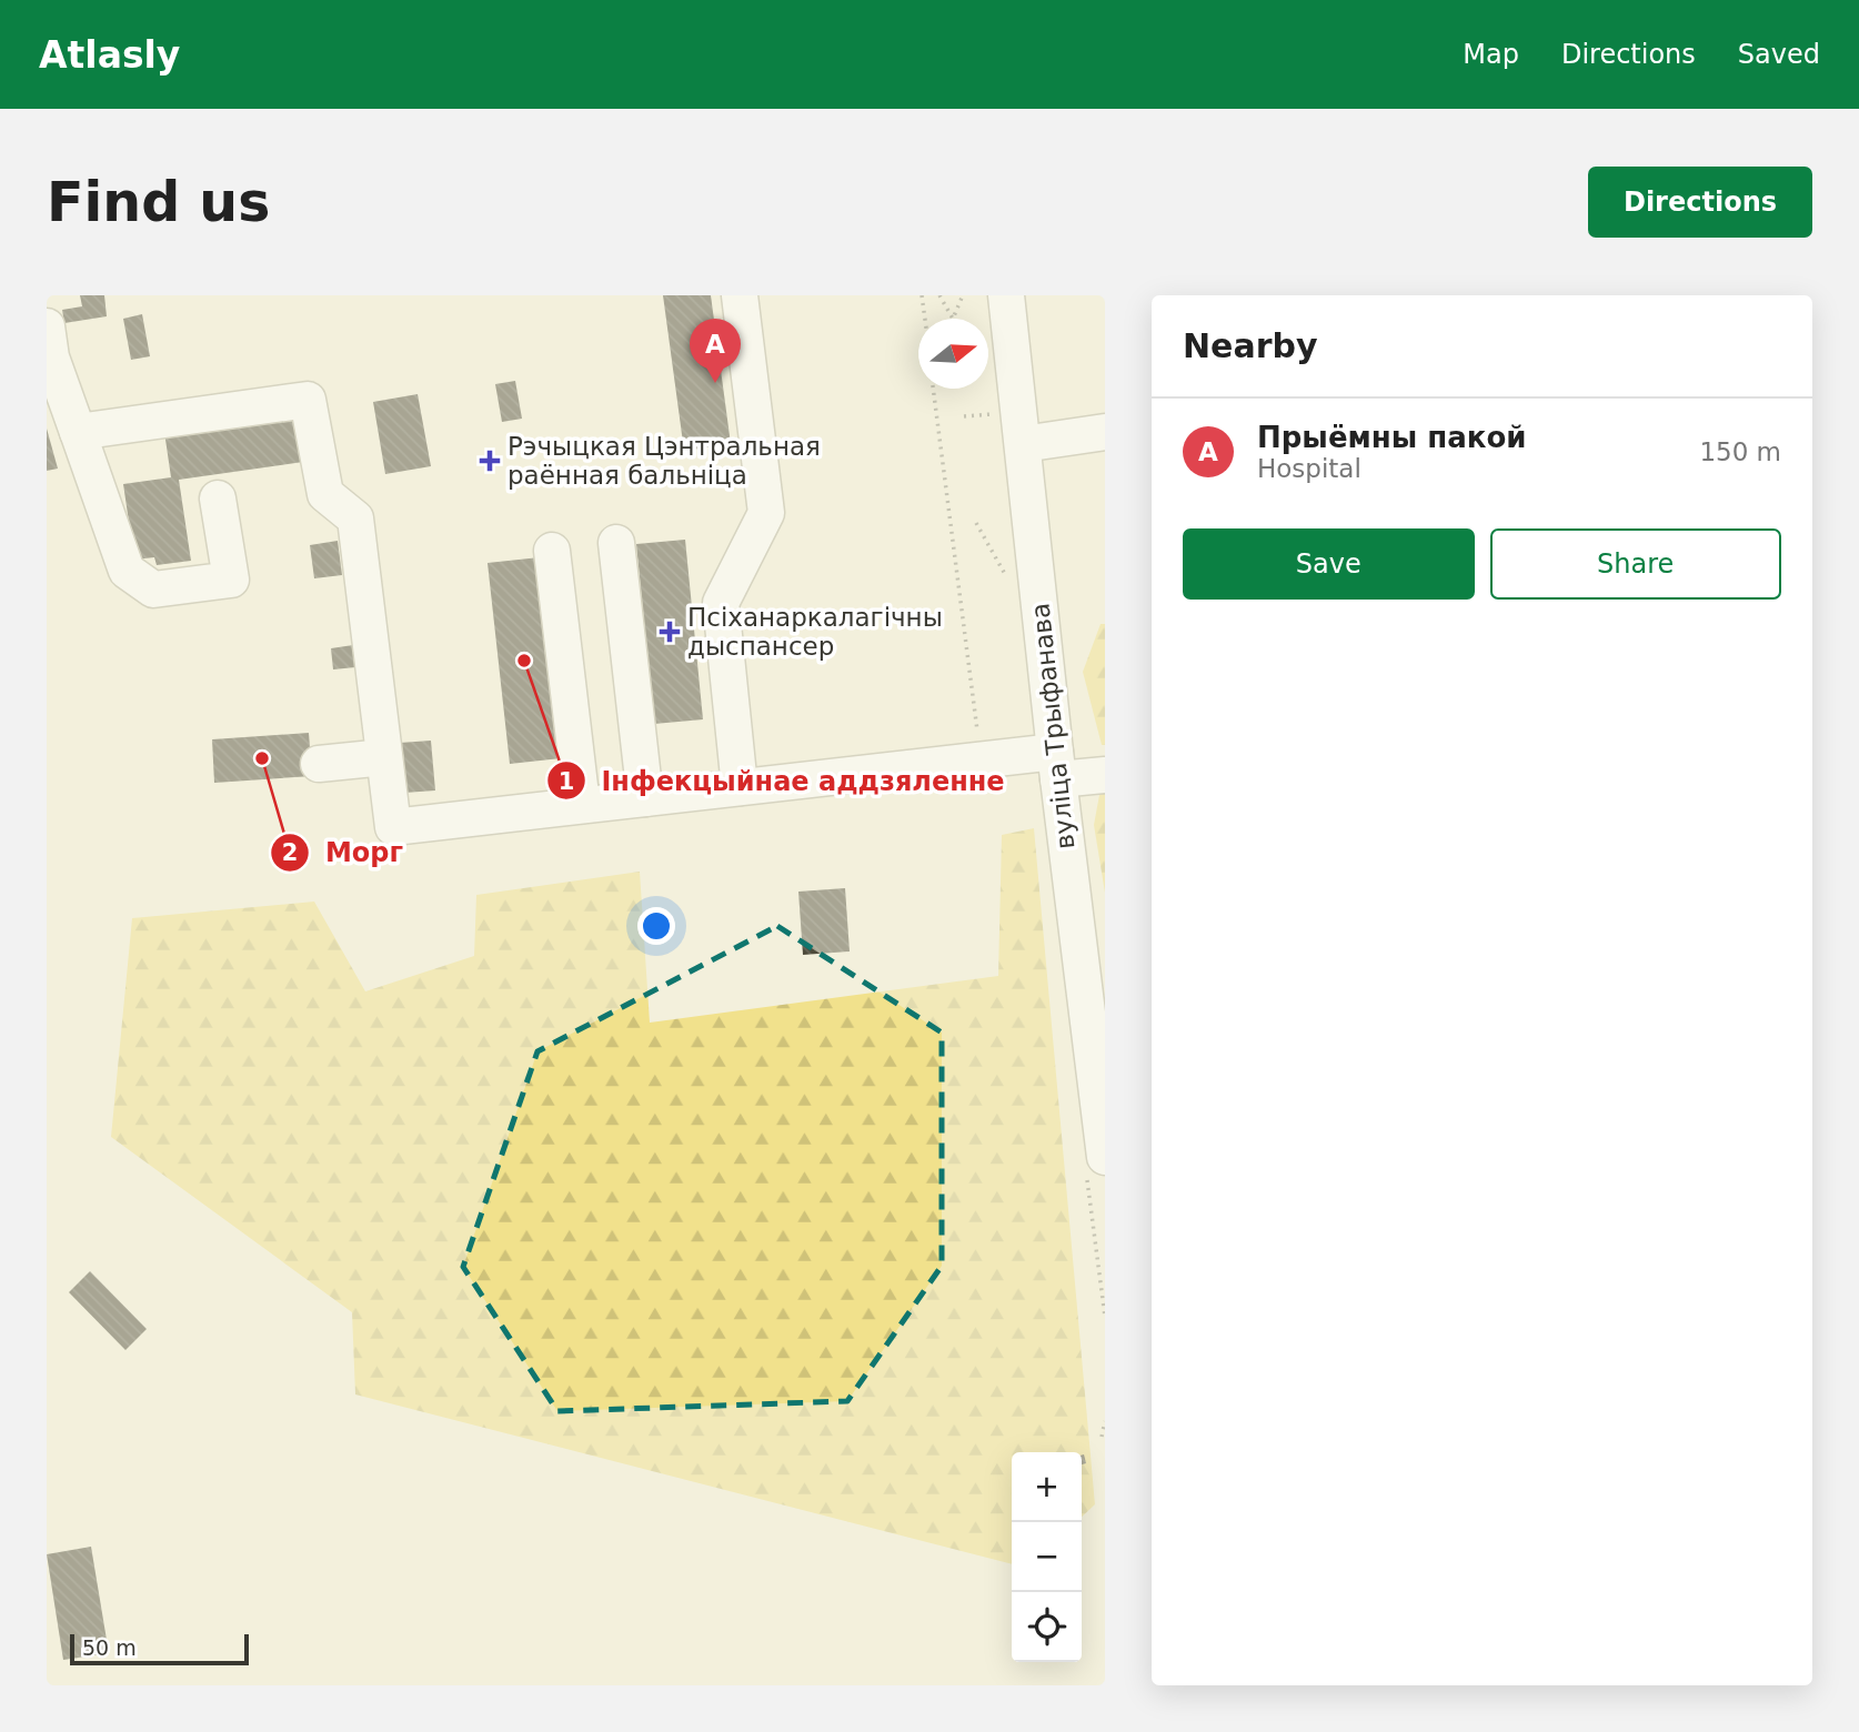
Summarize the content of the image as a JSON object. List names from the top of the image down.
{
  "streets": {
    "street": ["вуліца Трыфанава"]
  },
  "places": {
    "health": ["Рэчыцкая Цэнтральная раённая бальніца", "Псіханаркалагічны дыспансер"],
    "other": ["Інфекцыйнае аддзяленне", "Морг"]
  },
  "scale_bar": "50 m",
  "north": "right",
  "page": {
    "header": "Atlasly",
    "nav": ["Map", "Directions", "Saved"],
    "buttons": [
      "Directions",
      ["Save", "Share"]
    ],
    "title": "Find us",
    "heading": "Nearby",
    "pins": "A",
    "list": [
      {
        "mark": "A",
        "name": "Прыёмны пакой",
        "note": "Hospital",
        "value": "150 m"
      }
    ],
    "map_buttons": ["+", "−"],
    "scale": "50 m"
  }
}
